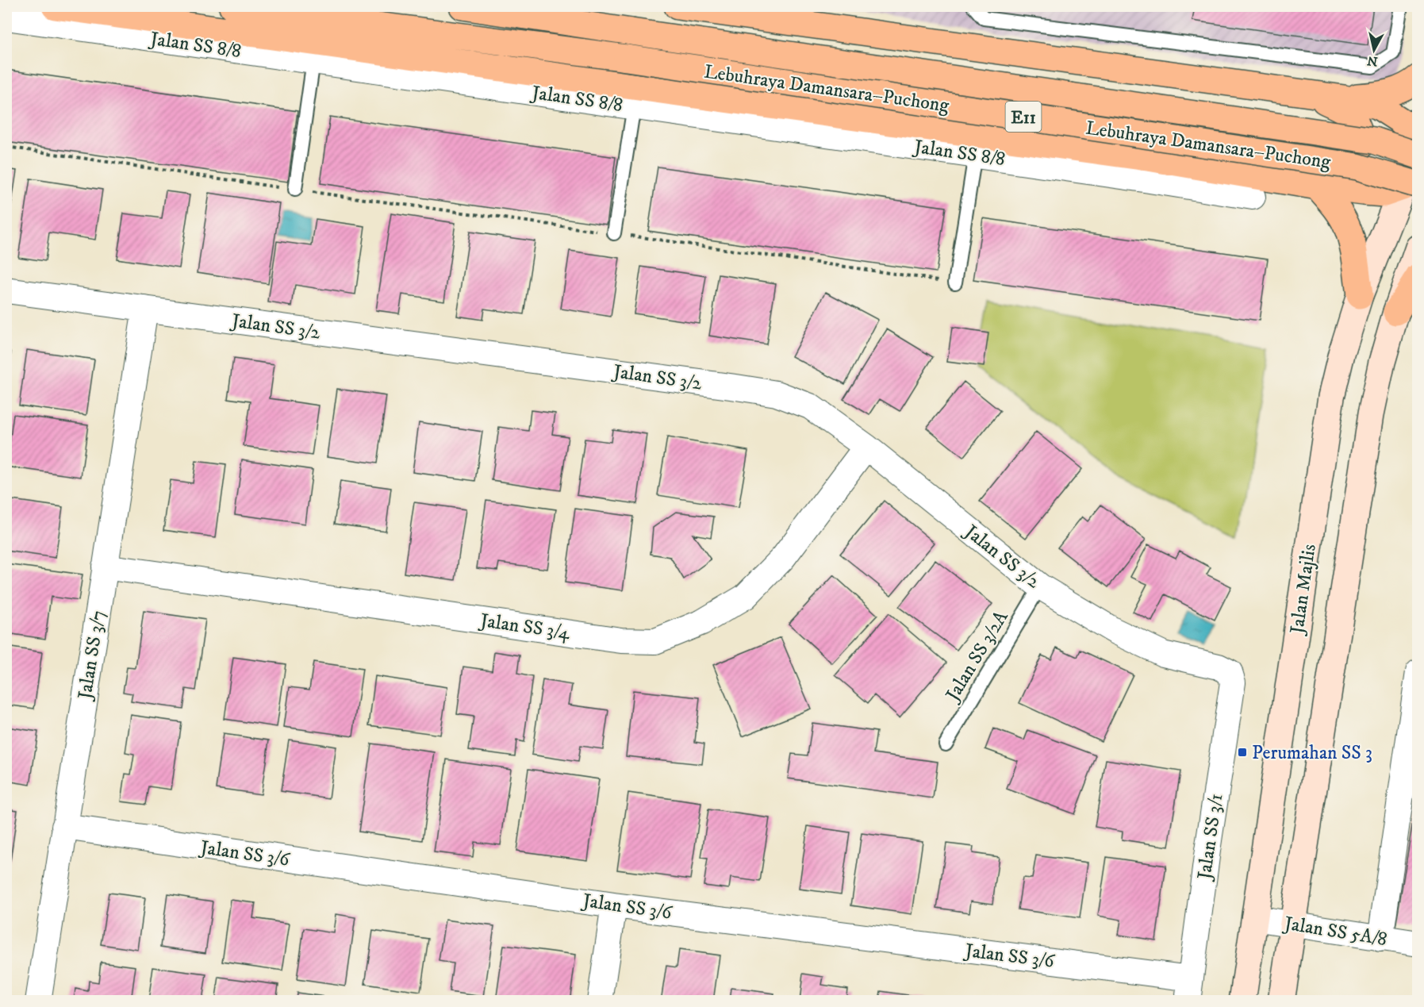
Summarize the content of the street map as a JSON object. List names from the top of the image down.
{
  "streets": {
    "highway": ["Lebuhraya Damansara–Puchong", "E11"],
    "main road": ["Jalan Majlis"],
    "street": [
      "Jalan SS 8/8",
      "Jalan SS 3/2",
      "Jalan SS 3/4",
      "Jalan SS 3/7",
      "Jalan SS 3/1",
      "Jalan SS 3/6",
      "Jalan SS 5A/8"
    ],
    "lane": ["Jalan SS 3/2A"]
  },
  "crossings": [
    ["Lebuhraya Damansara–Puchong", "Jalan Majlis"],
    ["Jalan SS 3/2", "Jalan SS 3/4"],
    ["Jalan SS 3/2", "Jalan SS 3/7"],
    ["Jalan SS 3/2", "Jalan SS 3/2A"],
    ["Jalan SS 3/2", "Jalan SS 3/1"],
    ["Jalan Majlis", "Jalan SS 5A/8"],
    ["Jalan SS 3/4", "Jalan SS 3/7"],
    ["Jalan SS 3/7", "Jalan SS 3/6"],
    ["Jalan SS 3/1", "Jalan SS 3/6"]
  ],
  "places": {
    "transit": ["Perumahan SS 3"]
  },
  "north": "bottom"
}
